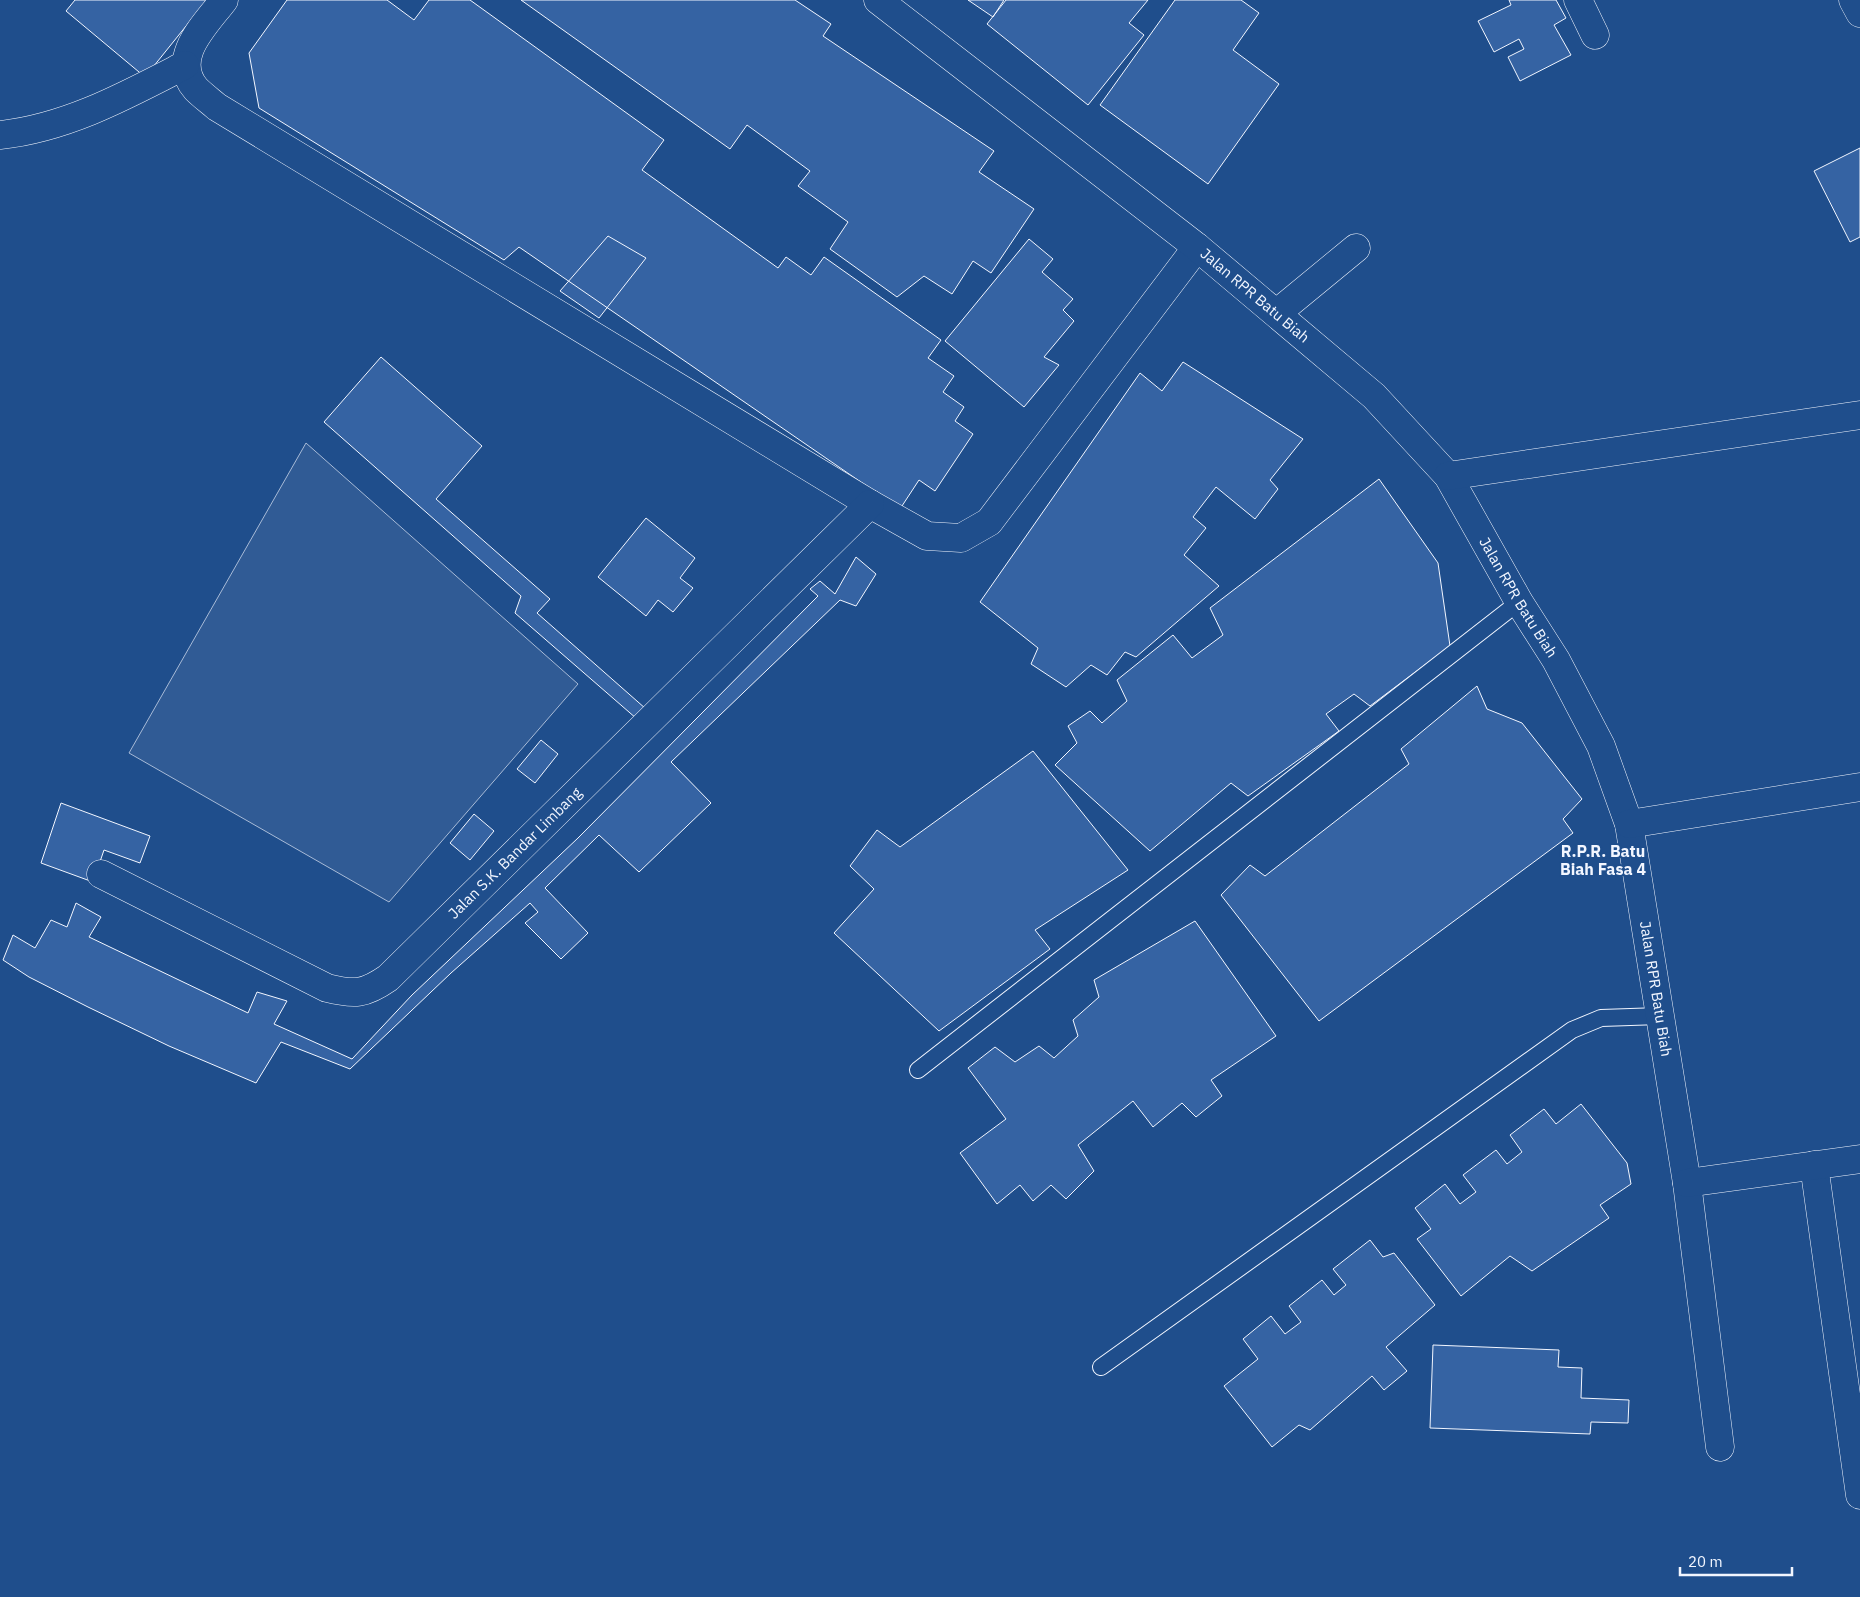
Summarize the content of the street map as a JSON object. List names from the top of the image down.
{
  "streets": {
    "street": ["Jalan RPR Batu Biah", "Jalan S.K. Bandar Limbang"]
  },
  "districts": ["R.P.R. Batu Biah Fasa 4"],
  "scale_bar": "20 m"
}
